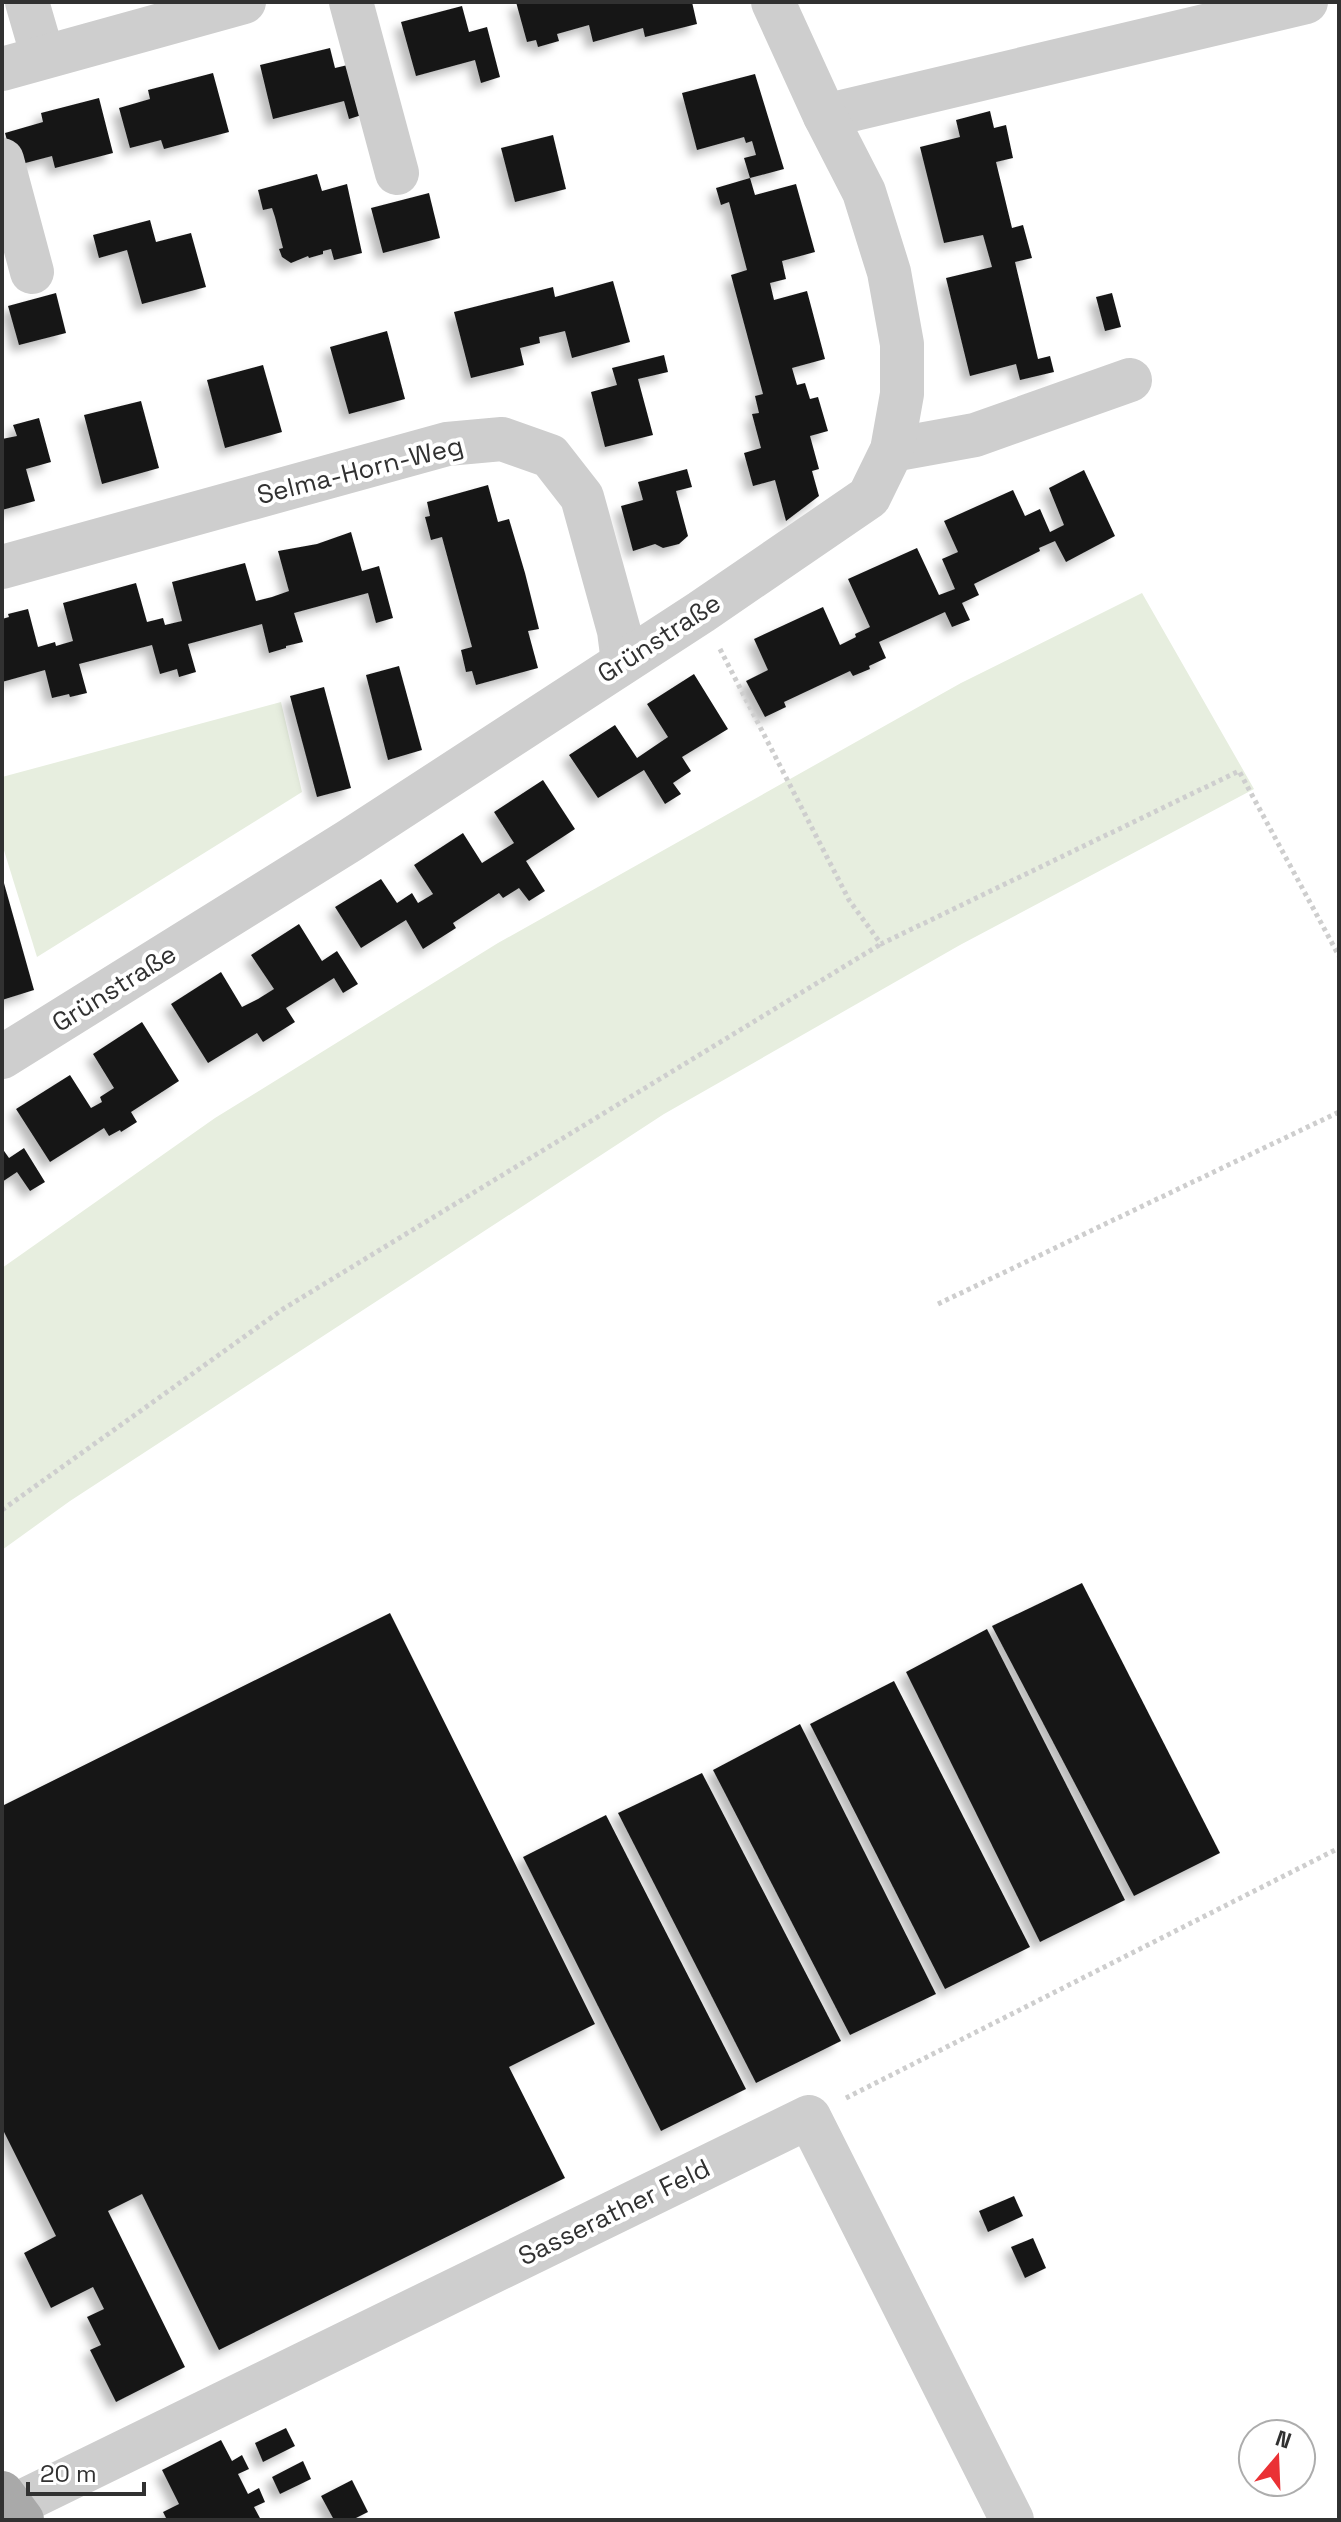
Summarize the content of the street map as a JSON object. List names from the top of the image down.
{
  "streets": {
    "street": ["Selma-Horn-Weg", "Grünstraße", "Sasserather Feld"]
  },
  "crossings": [
    ["Selma-Horn-Weg", "Grünstraße"]
  ],
  "scale_bar": "20 m",
  "north": "top"
}
